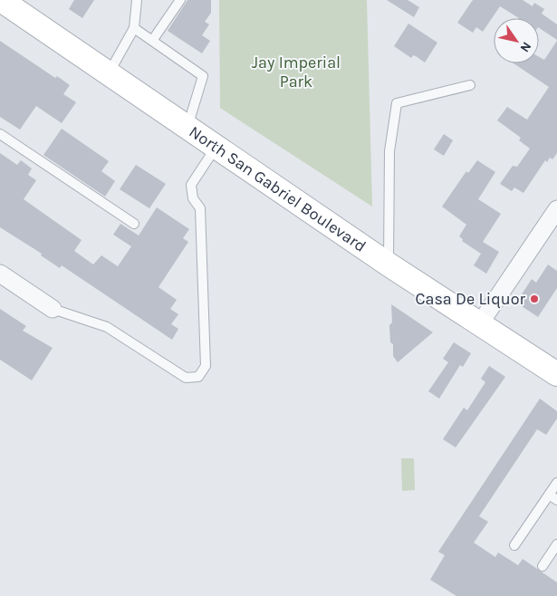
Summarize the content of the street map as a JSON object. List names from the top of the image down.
{
  "streets": {
    "main road": ["North San Gabriel Boulevard"]
  },
  "parks": ["Jay Imperial Park"],
  "places": ["Casa De Liquor"],
  "north": "bottom right"
}
